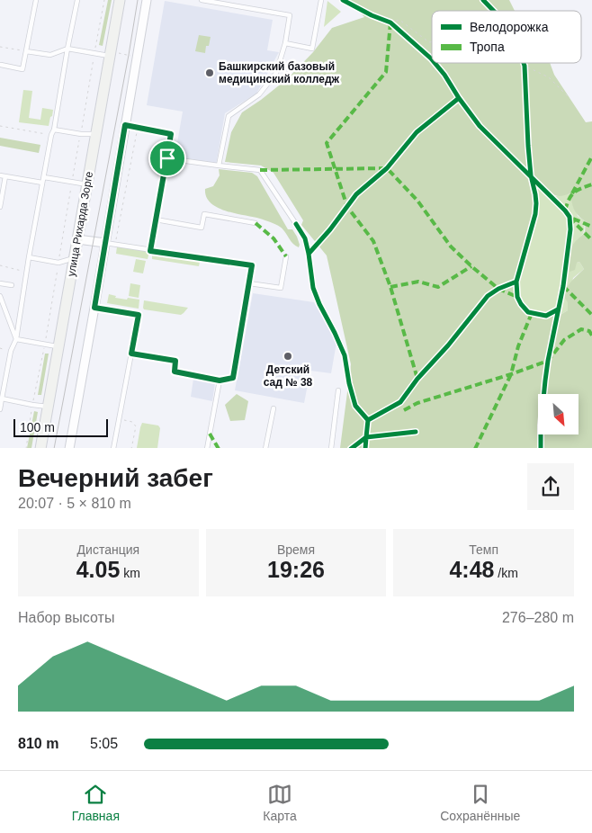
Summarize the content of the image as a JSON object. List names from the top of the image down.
{
  "streets": {
    "main road": ["улица Рихарда Зорге"]
  },
  "places": ["Башкирский базовый медицинский колледж", "Детский сад № 38"],
  "legend": ["Велодорожка", "Тропа"],
  "scale_bar": "100 m",
  "north": "bottom right",
  "page": {
    "scale": "100 m",
    "heading": ["Вечерний забег", "20:07 · 5 × 810 m"],
    "stats": [
      ["Дистанция", "4.05 km"],
      ["Время", "19:26"],
      ["Темп", "4:48 /km"]
    ],
    "chart": ["Набор высоты", "276–280 m"],
    "list": [
      {
        "name": "810 m",
        "note": "5:05"
      }
    ],
    "tabs": ["Главная", "Карта", "Сохранённые"]
  }
}
